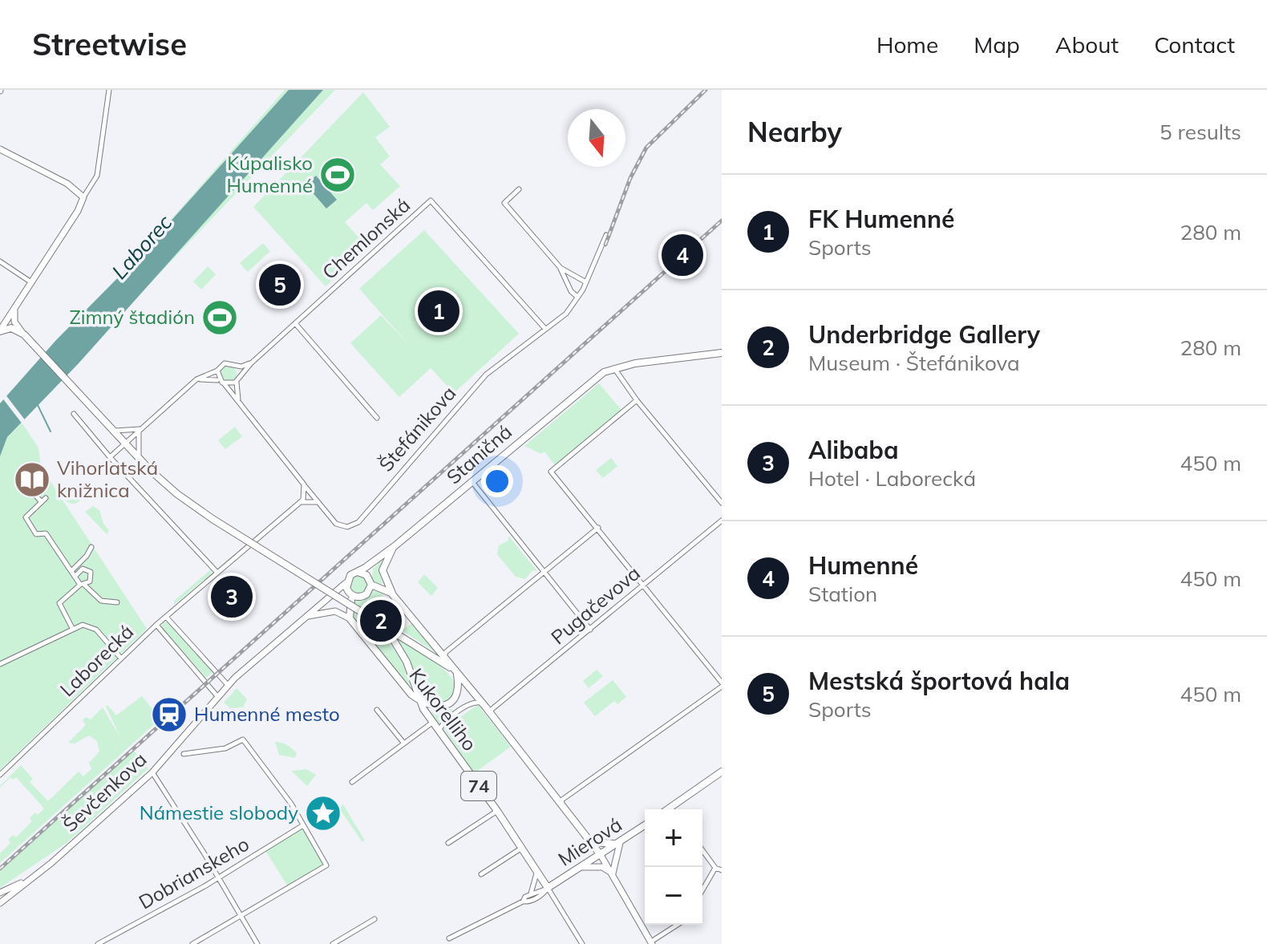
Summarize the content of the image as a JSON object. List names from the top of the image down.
{
  "streets": {
    "main road": [
      "Staničná",
      "Kukorelliho",
      "74",
      "Ševčenkova",
      "Mierová"
    ],
    "street": [
      "Chemlonská",
      "Štefánikova",
      "Pugačevova",
      "Laborecká",
      "Dobrianskeho"
    ]
  },
  "crossings": [
    ["Chemlonská", "Štefánikova"],
    ["Staničná", "Ševčenkova"],
    ["Pugačevova", "74"],
    ["Kukorelliho", "74"],
    ["Kukorelliho", "Mierová"],
    ["74", "Mierová"]
  ],
  "water": ["Laborec"],
  "places": {
    "sports": ["Kúpalisko Humenné", "Zimný štadión"],
    "library": ["Vihorlatská knižnica"],
    "station": ["Humenné mesto"],
    "place": ["Námestie slobody"]
  },
  "north": "bottom",
  "page": {
    "header": "Streetwise",
    "nav": [
      "Home",
      "Map",
      "About",
      "Contact"
    ],
    "heading": ["Nearby", "5 results"],
    "list": [
      {
        "mark": "1",
        "name": "FK Humenné",
        "note": "Sports",
        "value": "280 m"
      },
      {
        "mark": "2",
        "name": "Underbridge Gallery",
        "note": "Museum · Štefánikova",
        "value": "280 m"
      },
      {
        "mark": "3",
        "name": "Alibaba",
        "note": "Hotel · Laborecká",
        "value": "450 m"
      },
      {
        "mark": "4",
        "name": "Humenné",
        "note": "Station",
        "value": "450 m"
      },
      {
        "mark": "5",
        "name": "Mestská športová hala",
        "note": "Sports",
        "value": "450 m"
      }
    ],
    "pins": [
      "4",
      "5",
      "1",
      "3",
      "2"
    ],
    "map_buttons": ["+", "−"]
  }
}
